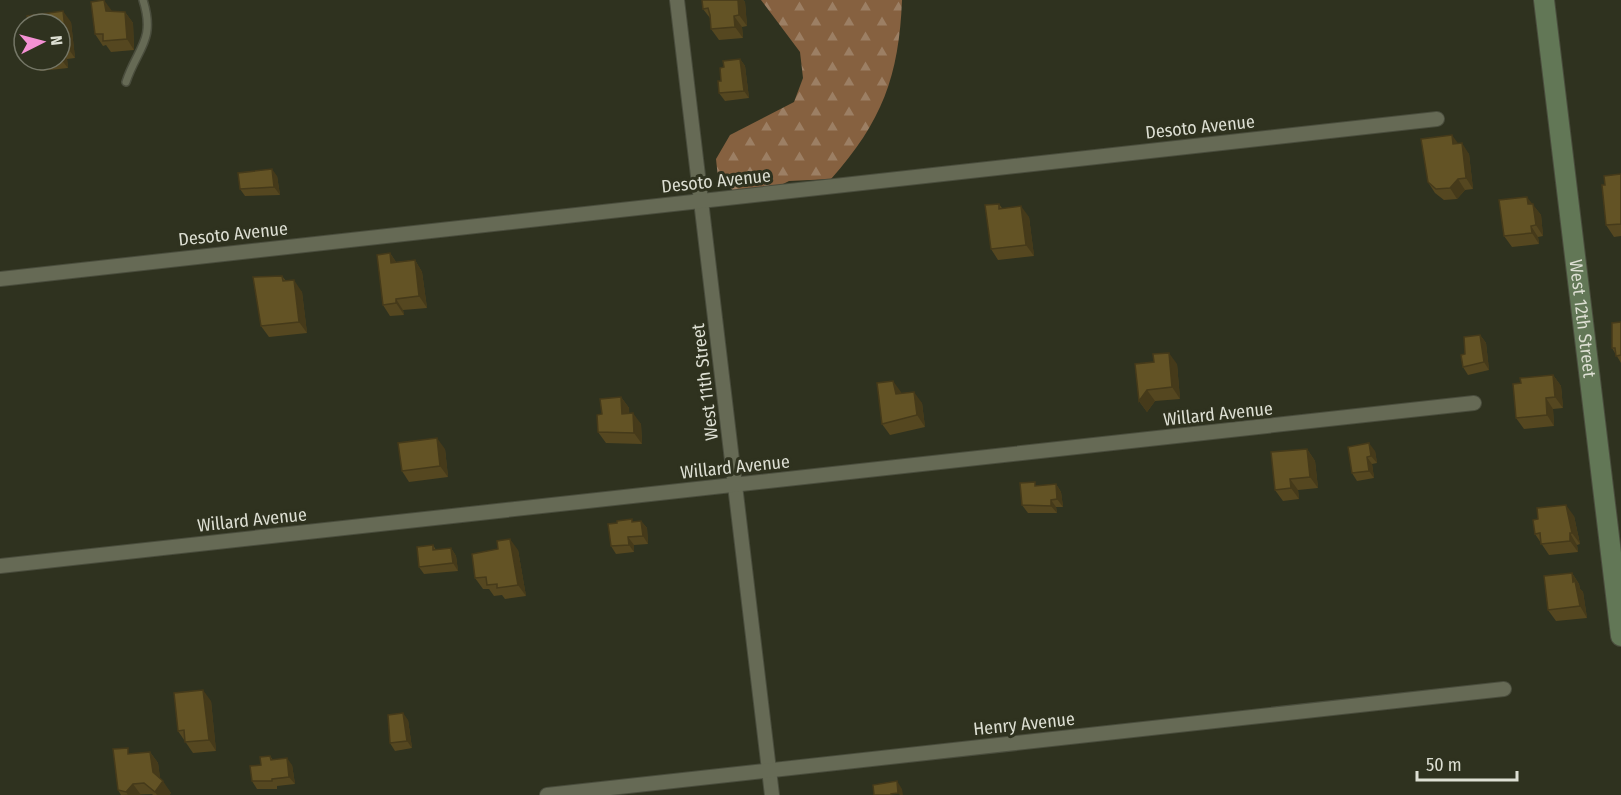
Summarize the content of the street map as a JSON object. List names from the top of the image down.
{
  "streets": {
    "street": [
      "Desoto Avenue",
      "West 12th Street",
      "West 11th Street",
      "Willard Avenue",
      "Henry Avenue"
    ]
  },
  "crossings": [
    ["Desoto Avenue", "West 11th Street"],
    ["West 11th Street", "Willard Avenue"],
    ["West 11th Street", "Henry Avenue"]
  ],
  "scale_bar": "50 m",
  "north": "right"
}
